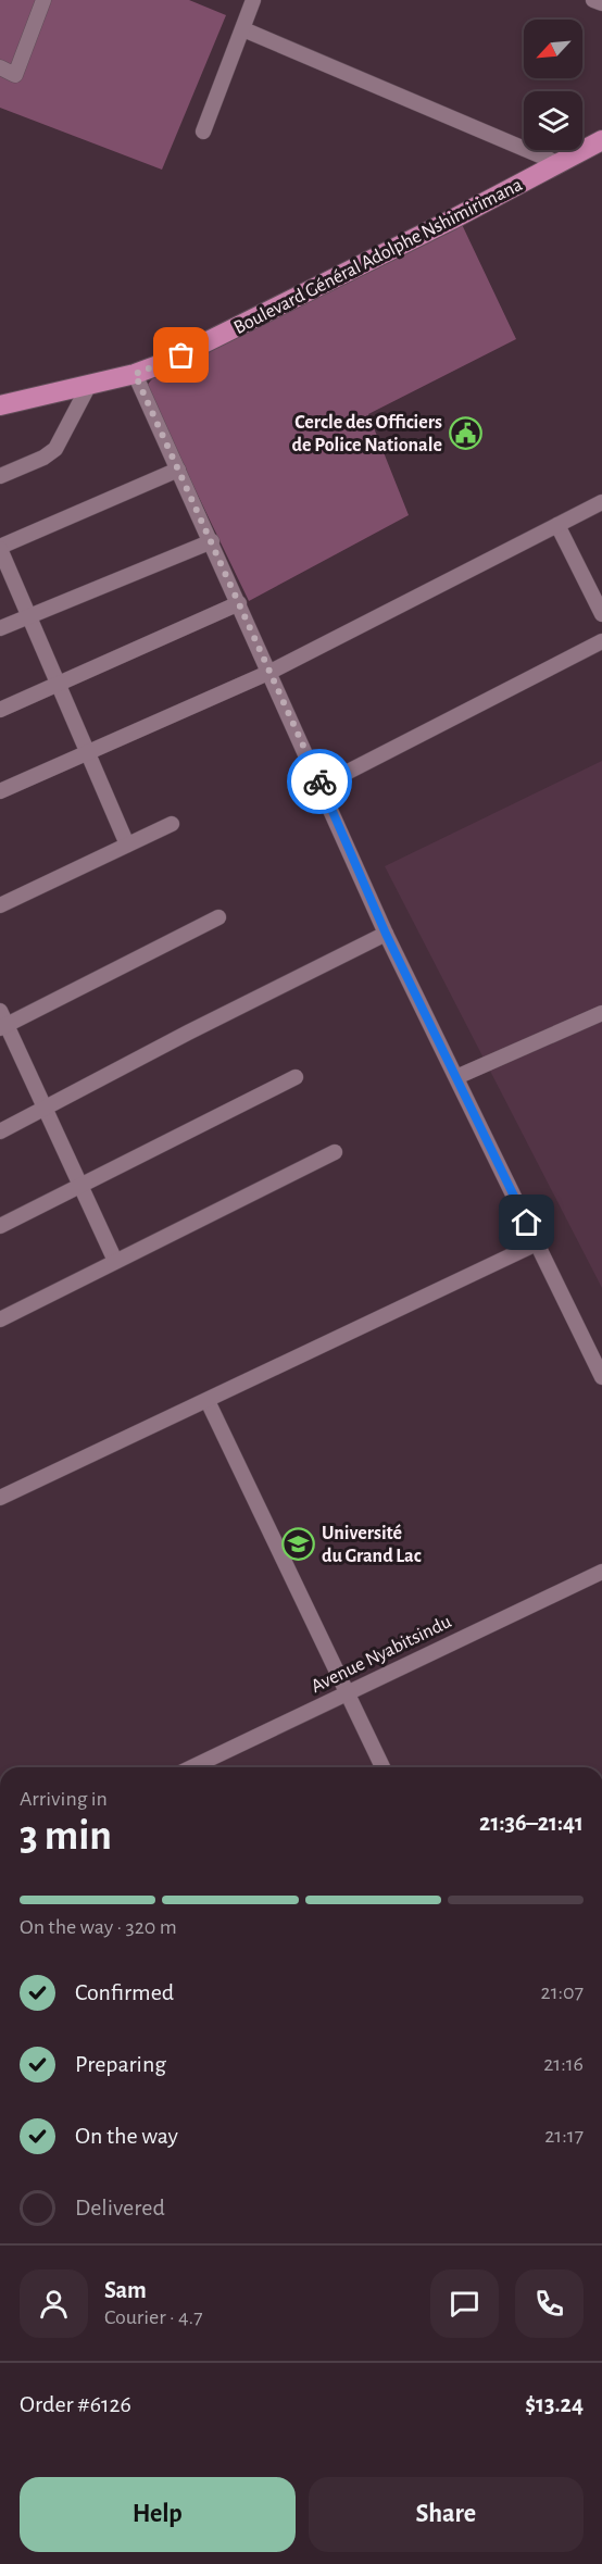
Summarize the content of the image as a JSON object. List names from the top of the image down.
{
  "streets": {
    "main road": ["Boulevard Général Adolphe Nshimirimana"],
    "street": ["Avenue Nyabitsindu"]
  },
  "places": {
    "public building": ["Cercle des Officiers de Police Nationale"],
    "school or university": ["Université du Grand Lac"]
  },
  "north": "bottom left",
  "page": {
    "heading": ["3 min", "Arriving in", "21:36–21:41"],
    "panel": [
      "Sam",
      "Courier · 4.7",
      "Order #6126",
      "$13.24"
    ],
    "bar": "On the way · 320 m",
    "list": [
      ["Confirmed", "21:07"],
      ["Preparing", "21:16"],
      ["On the way", "21:17"],
      "Delivered"
    ],
    "buttons": ["Help", "Share"]
  }
}
